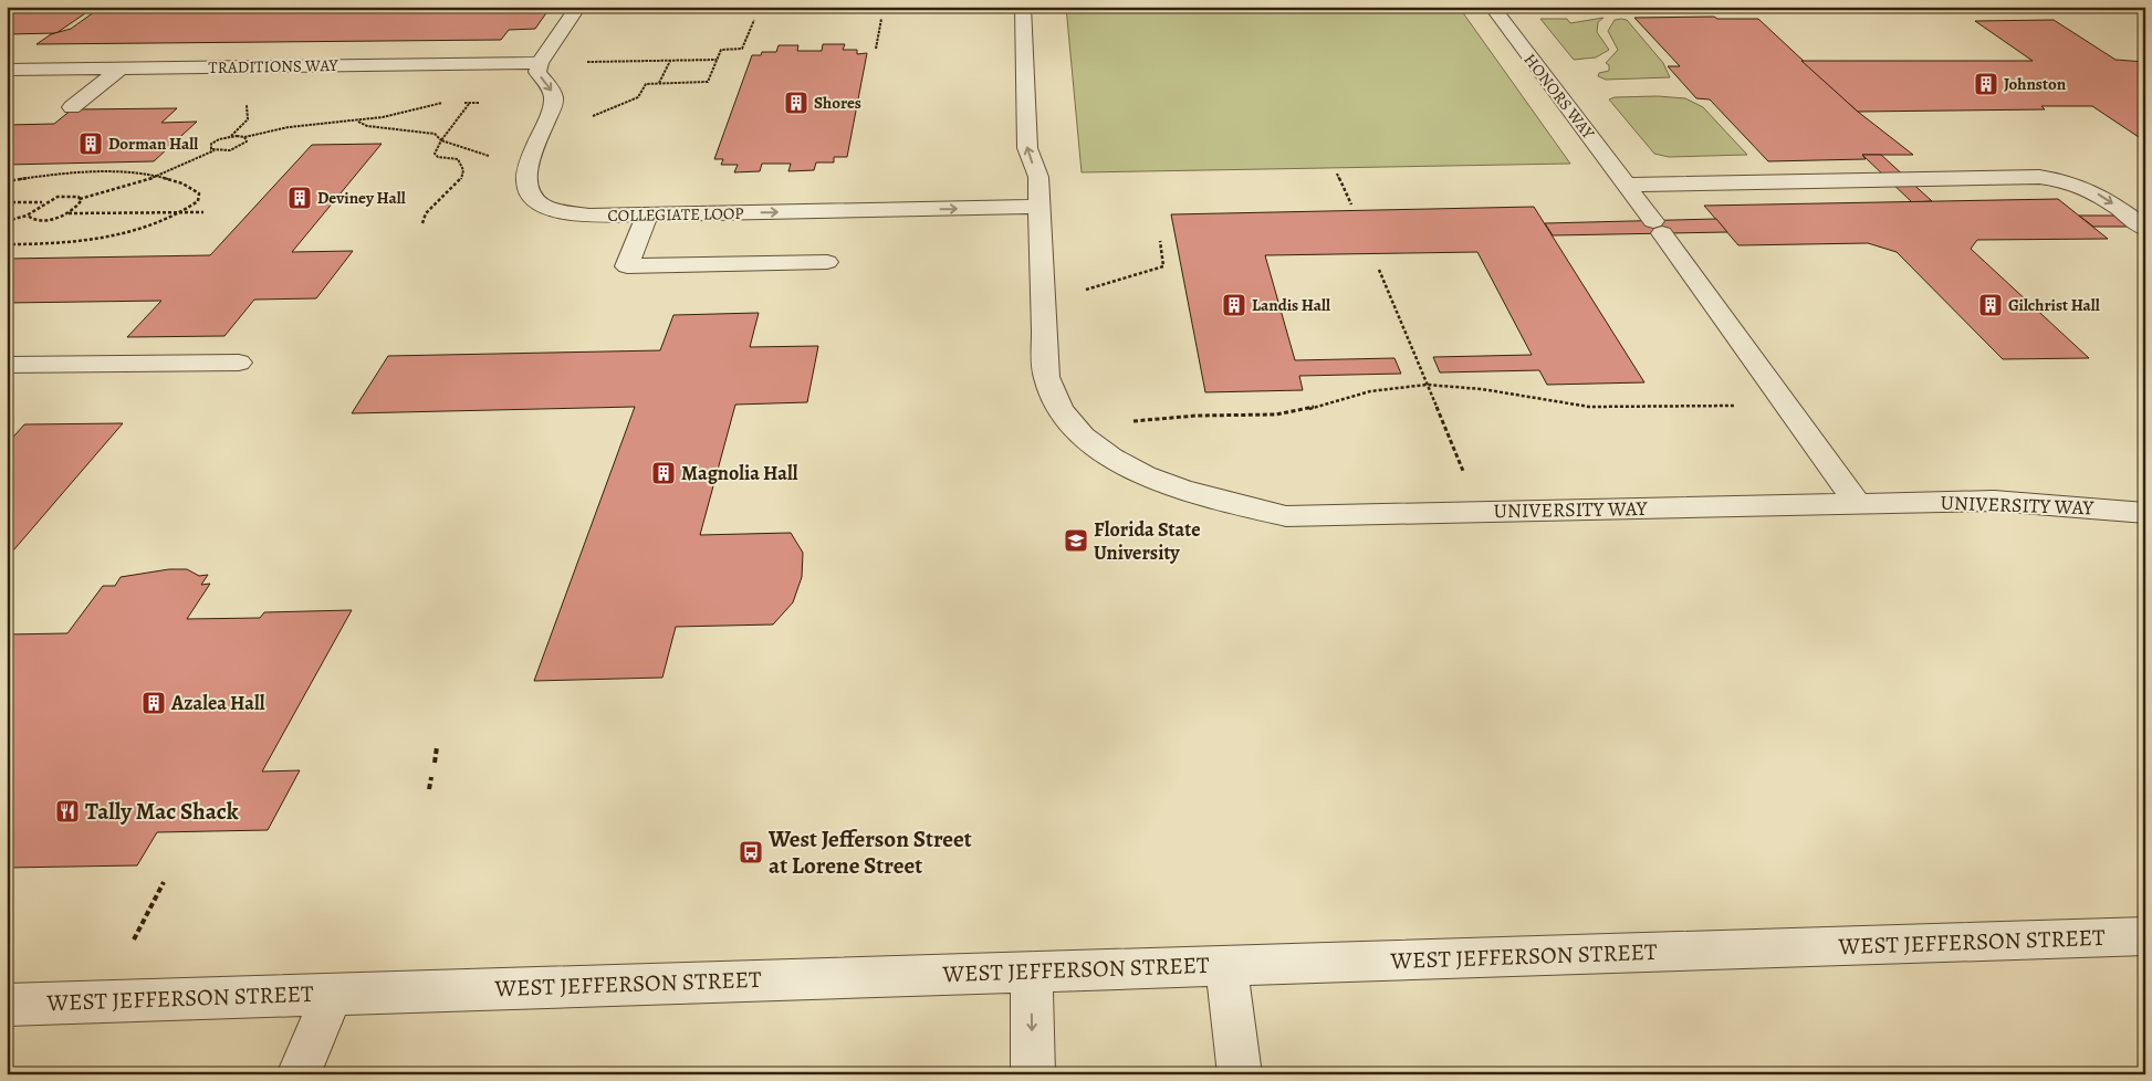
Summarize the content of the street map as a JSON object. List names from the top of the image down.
{
  "streets": {
    "street": [
      "TRADITIONS WAY",
      "HONORS WAY",
      "COLLEGIATE LOOP",
      "UNIVERSITY WAY",
      "WEST JEFFERSON STREET"
    ]
  },
  "crossings": [
    ["TRADITIONS WAY", "COLLEGIATE LOOP"],
    ["HONORS WAY", "UNIVERSITY WAY"],
    ["COLLEGIATE LOOP", "UNIVERSITY WAY"]
  ],
  "places": {
    "building": [
      "Johnston",
      "Shores",
      "Dorman Hall",
      "Deviney Hall",
      "Landis Hall",
      "Gilchrist Hall",
      "Magnolia Hall",
      "Azalea Hall"
    ],
    "school or university": ["Florida State University"],
    "restaurant": ["Tally Mac Shack"],
    "bus stop": ["West Jefferson Street at Lorene Street"]
  }
}
